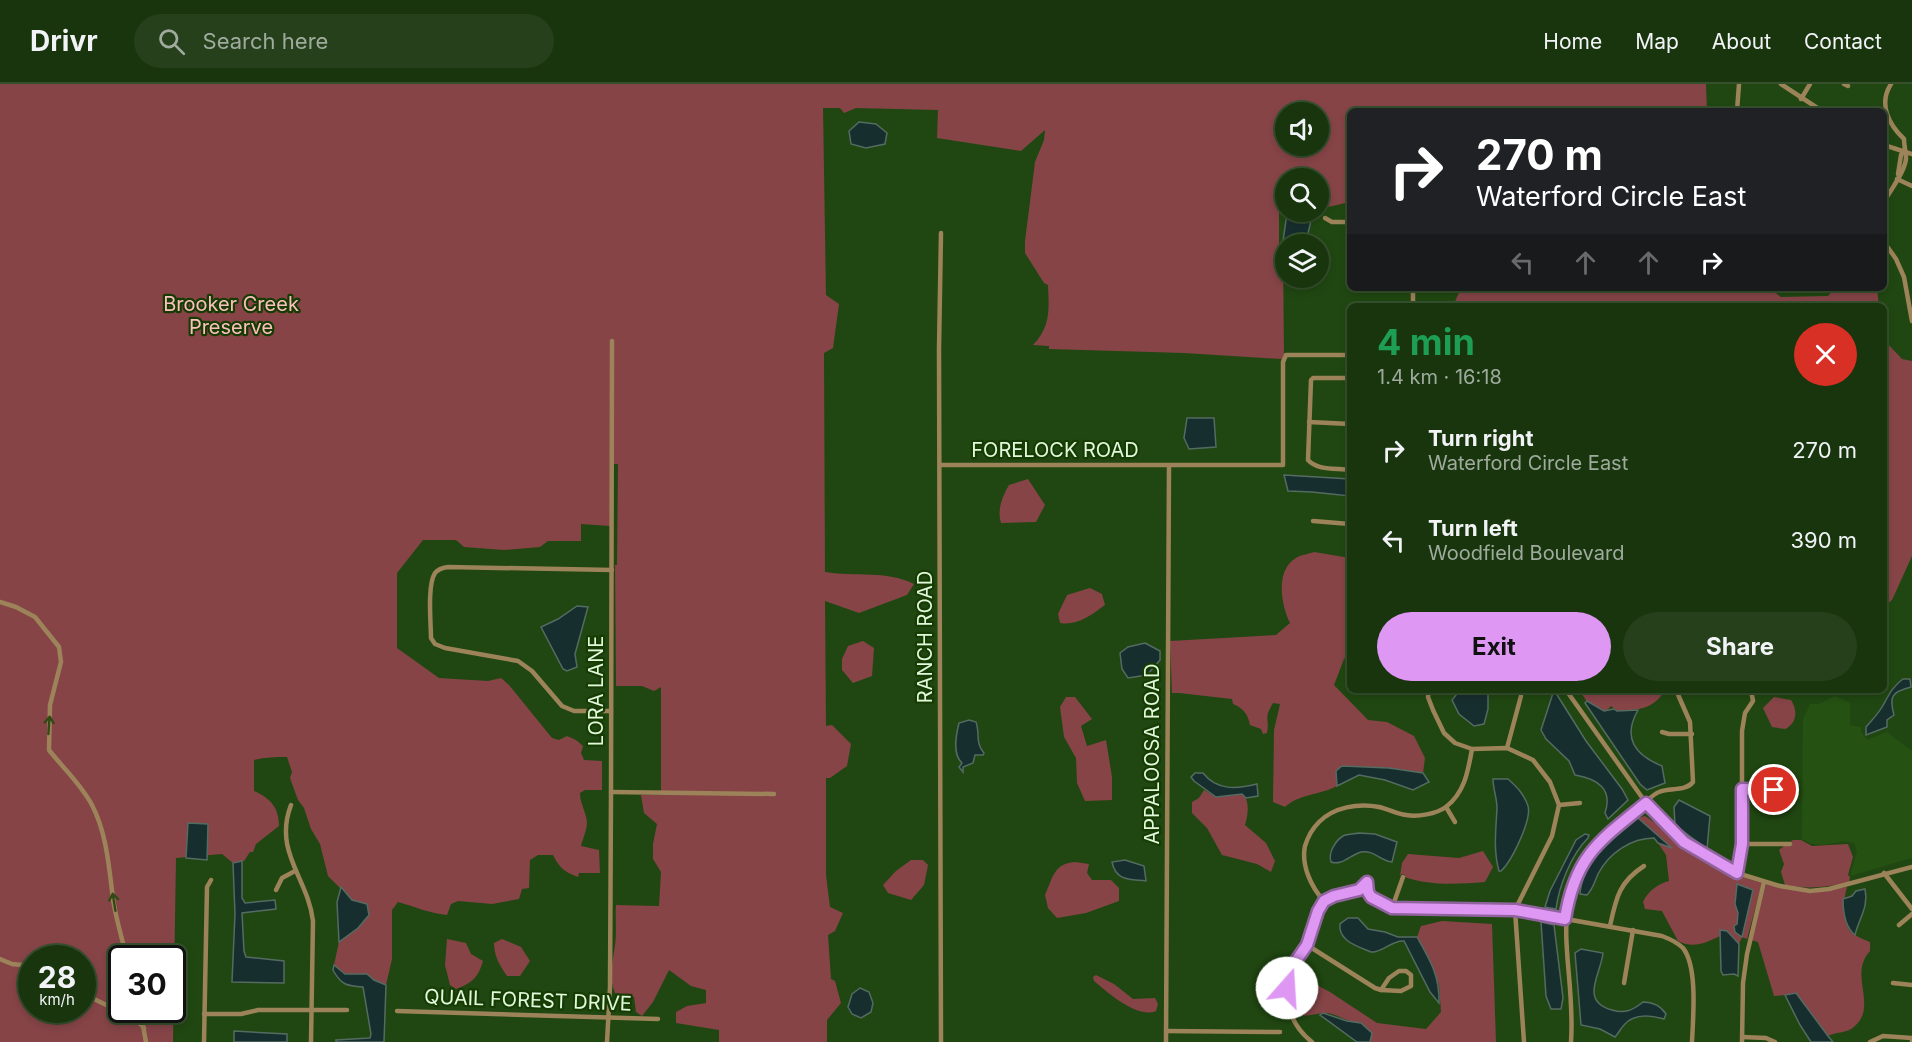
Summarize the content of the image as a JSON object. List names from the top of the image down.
{
  "streets": {
    "street": [
      "FORELOCK ROAD",
      "RANCH ROAD",
      "LORA LANE",
      "APPALOOSA ROAD",
      "QUAIL FOREST DRIVE"
    ]
  },
  "crossings": [
    ["FORELOCK ROAD", "RANCH ROAD"],
    ["FORELOCK ROAD", "APPALOOSA ROAD"],
    ["LORA LANE", "QUAIL FOREST DRIVE"]
  ],
  "parks": ["Brooker Creek Preserve"],
  "page": {
    "header": "Drivr",
    "search": "Search here",
    "nav": [
      "Home",
      "Map",
      "About",
      "Contact"
    ],
    "turn": ["270 m", "Waterford Circle East"],
    "heading": ["4 min", "1.4 km · 16:18"],
    "list": [
      {
        "name": "Turn right",
        "note": "Waterford Circle East",
        "value": "270 m"
      },
      {
        "name": "Turn left",
        "note": "Woodfield Boulevard",
        "value": "390 m"
      }
    ],
    "buttons": ["Exit", "Share"],
    "speed": "28 km/h",
    "limit": "30"
  }
}
